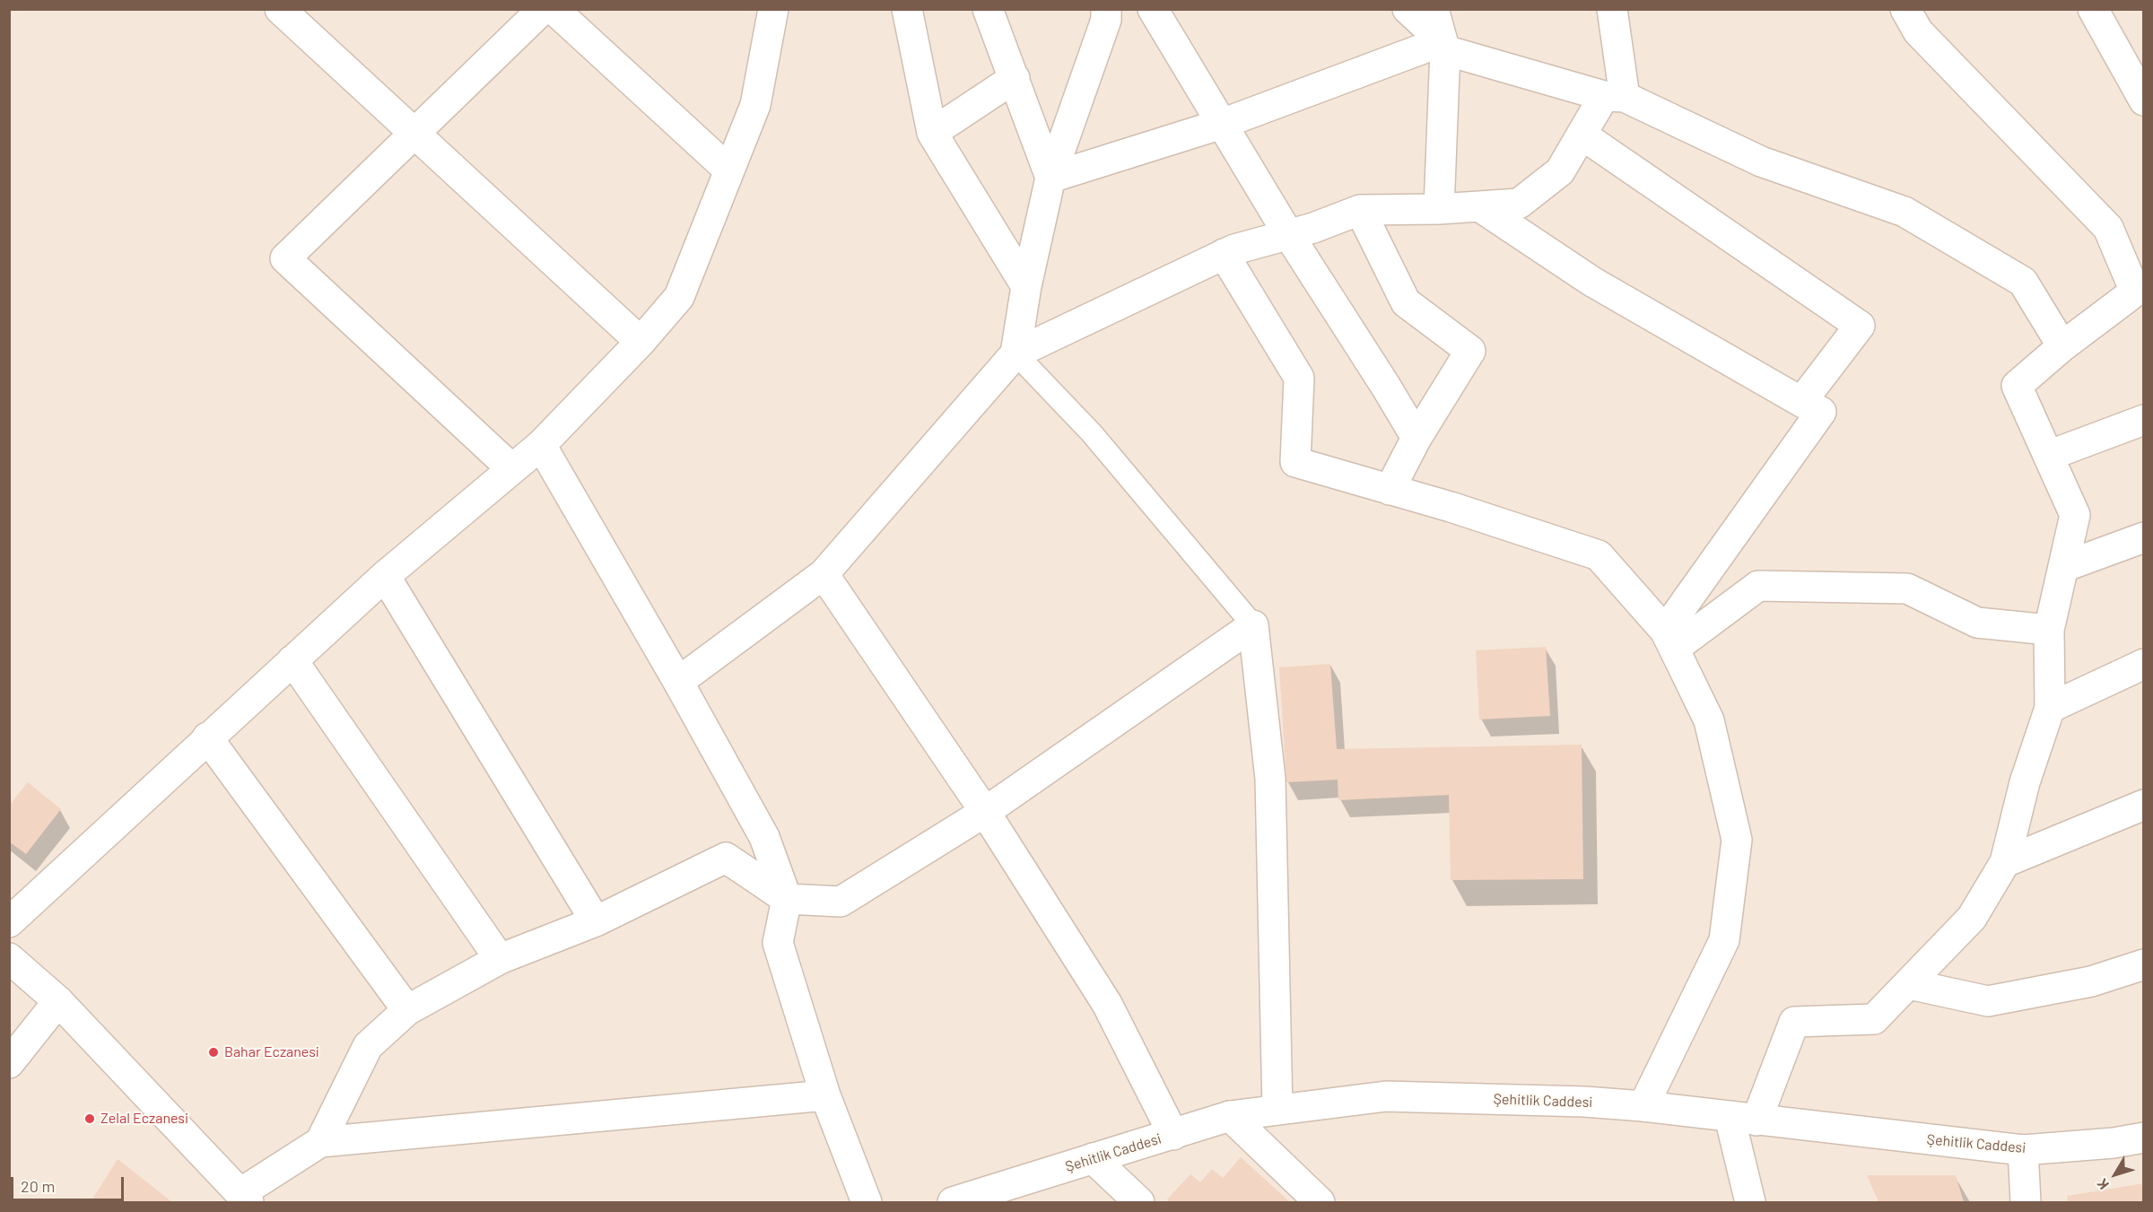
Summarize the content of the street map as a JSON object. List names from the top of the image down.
{
  "streets": {
    "street": ["Şehitlik Caddesi"]
  },
  "places": ["Bahar Eczanesi", "Zelal Eczanesi"],
  "scale_bar": "20 m",
  "north": "bottom left"
}
